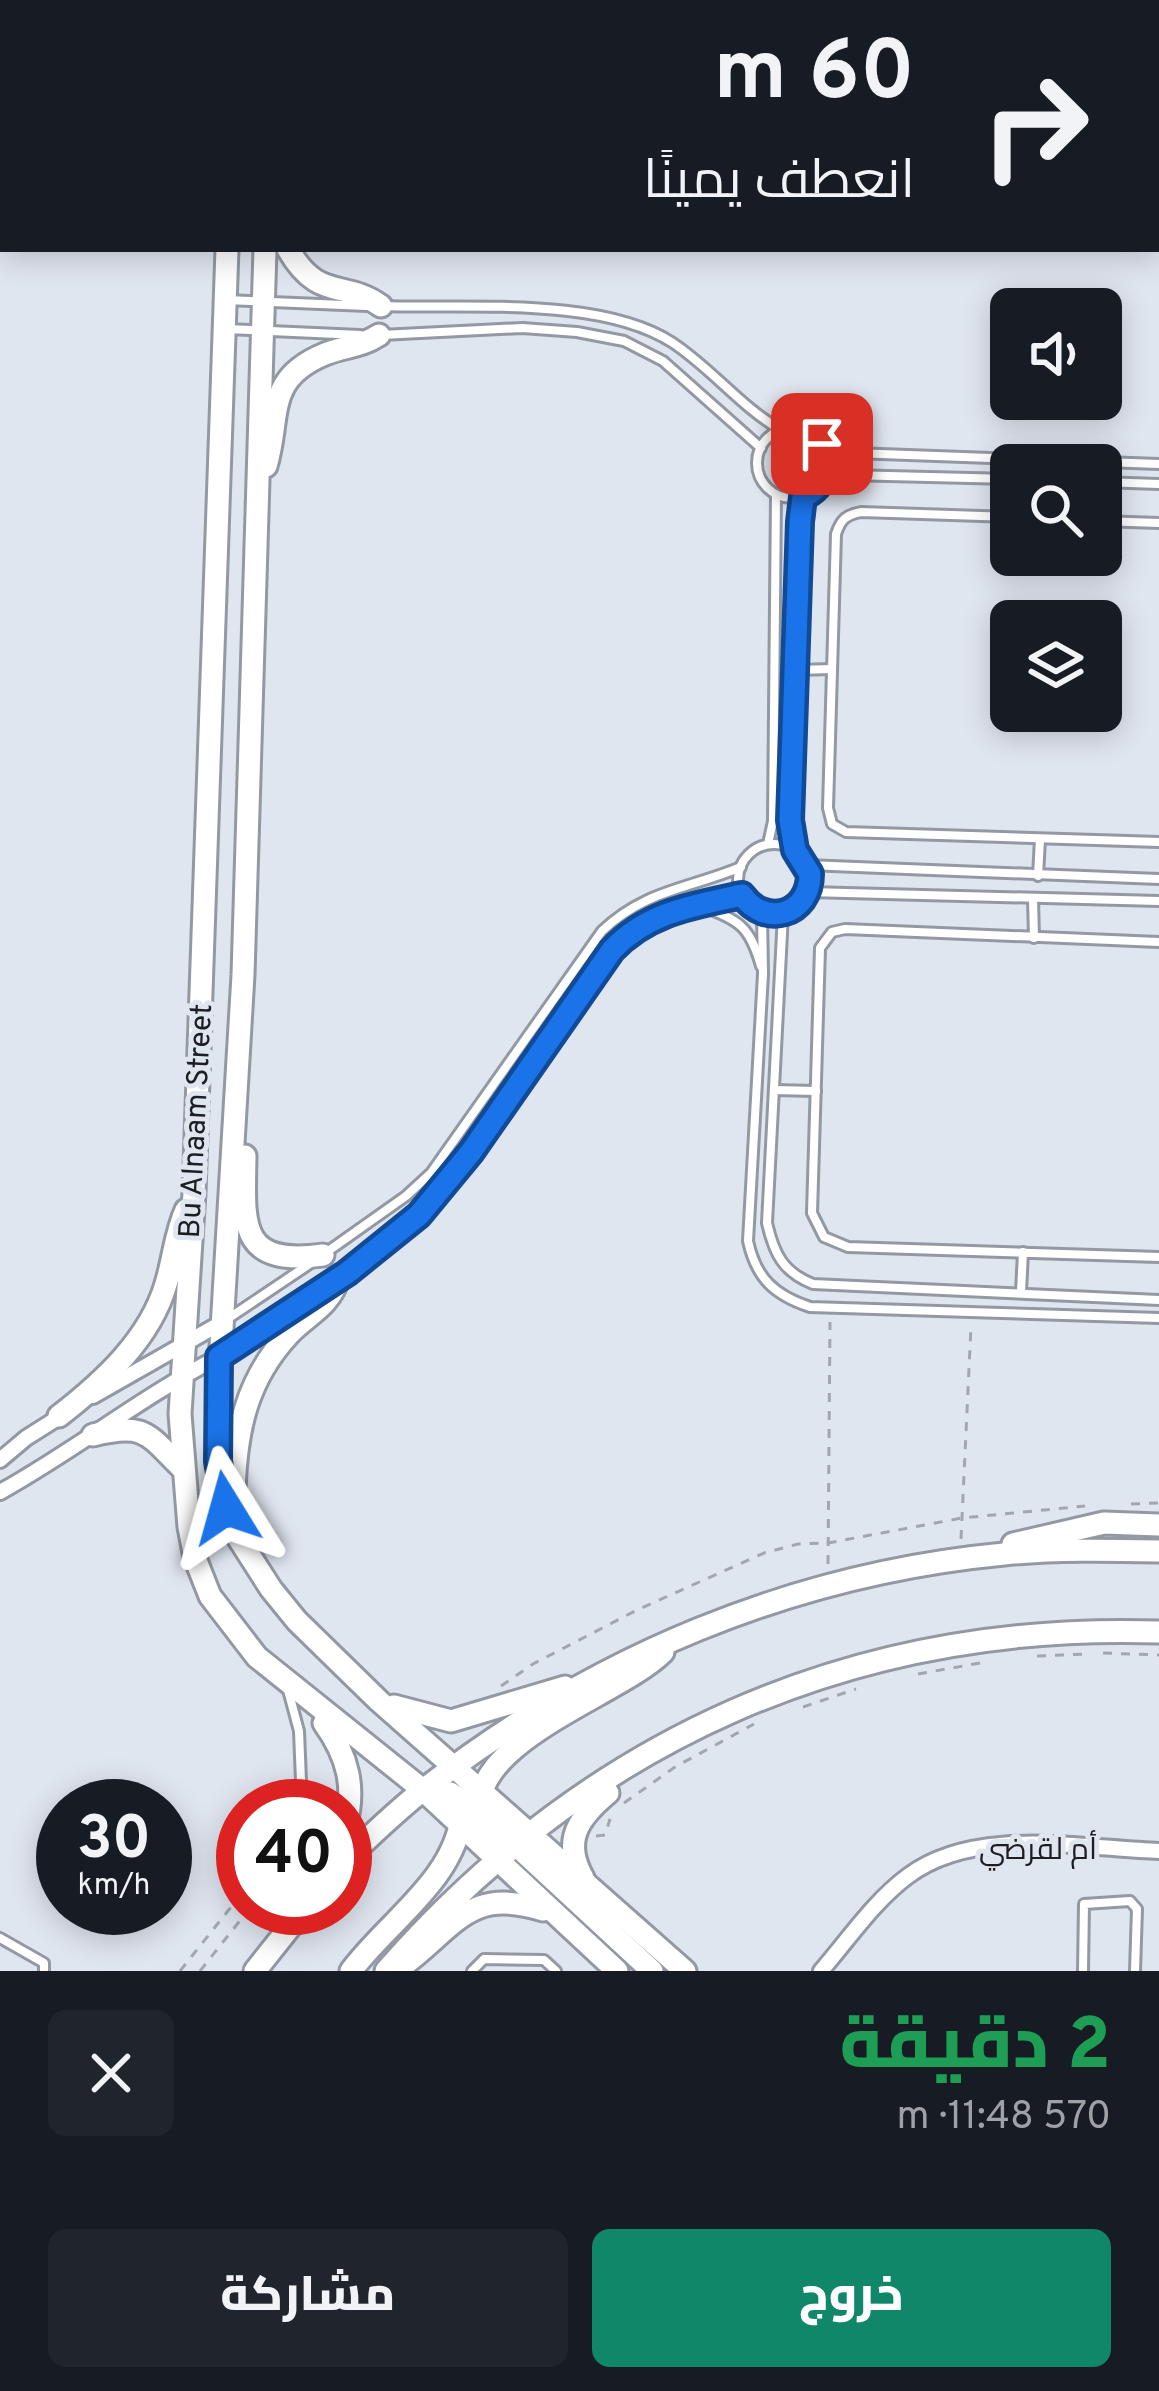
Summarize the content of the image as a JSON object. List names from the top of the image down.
{
  "streets": {
    "street": ["Bu Alnaam Street", "أم لقرضي"]
  },
  "page": {
    "turn": ["60 m", "انعطف يمينًا"],
    "speed": "30 km/h",
    "limit": "40",
    "heading": ["2 دقيقة", "570 m · 11:48"],
    "buttons": ["خروج", "مشاركة"]
  }
}
